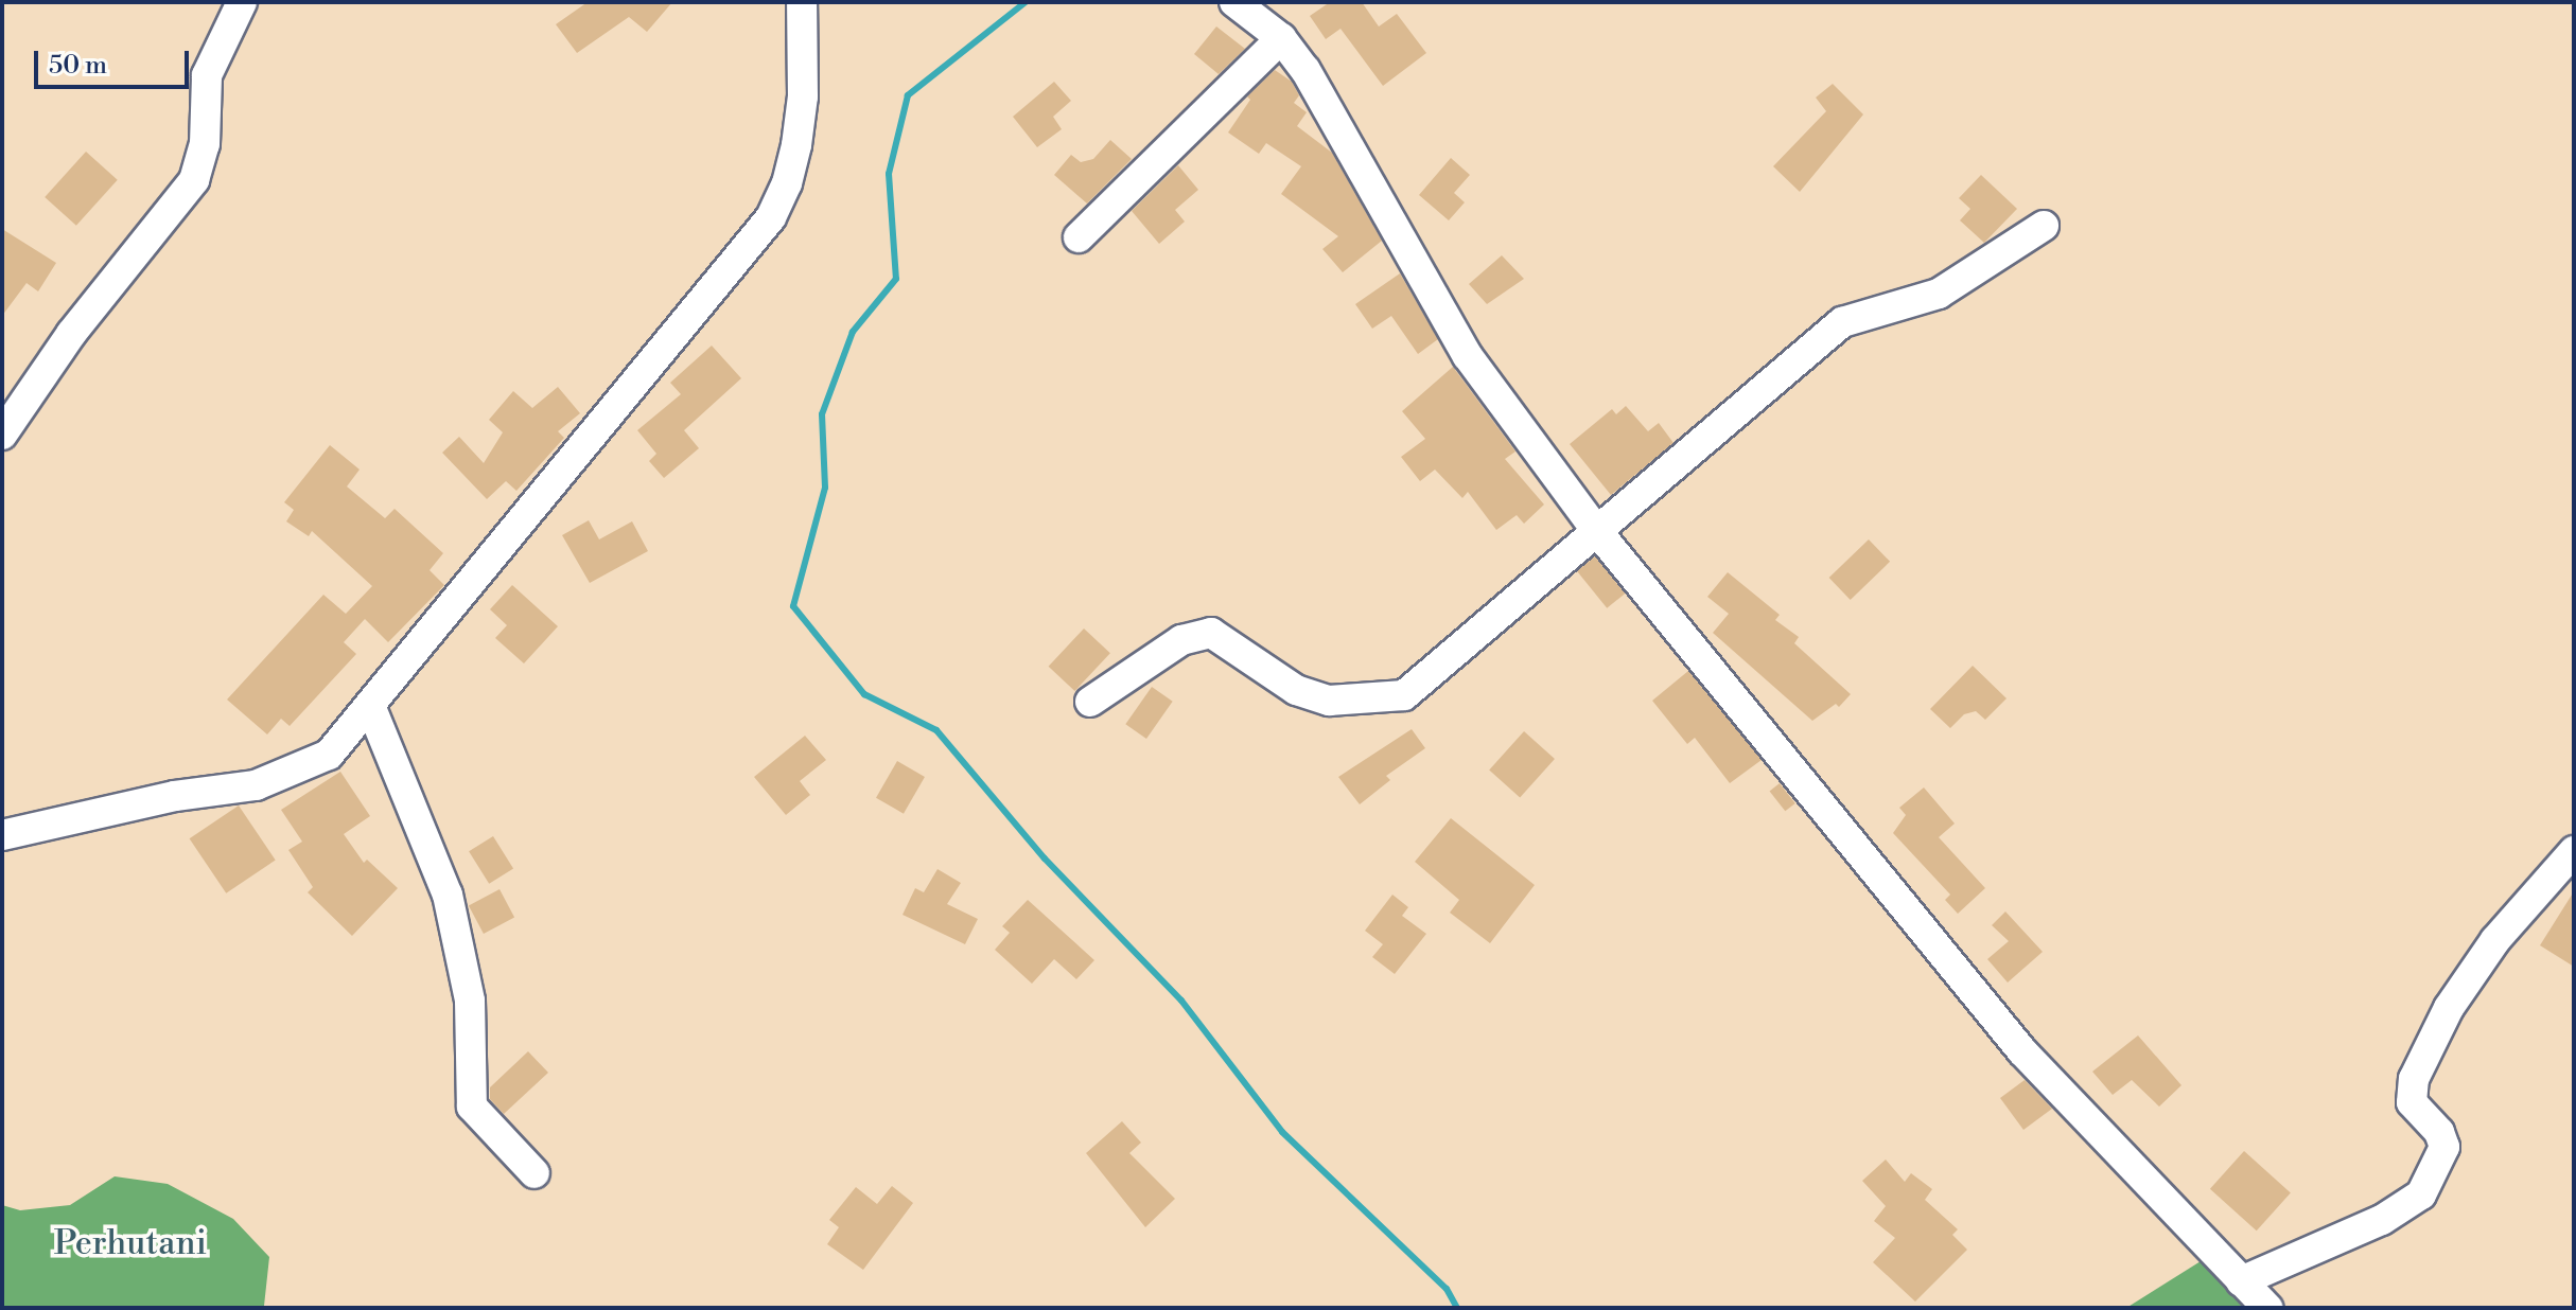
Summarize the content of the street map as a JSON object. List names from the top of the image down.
{
  "parks": ["Perhutani"],
  "scale_bar": "50 m"
}
